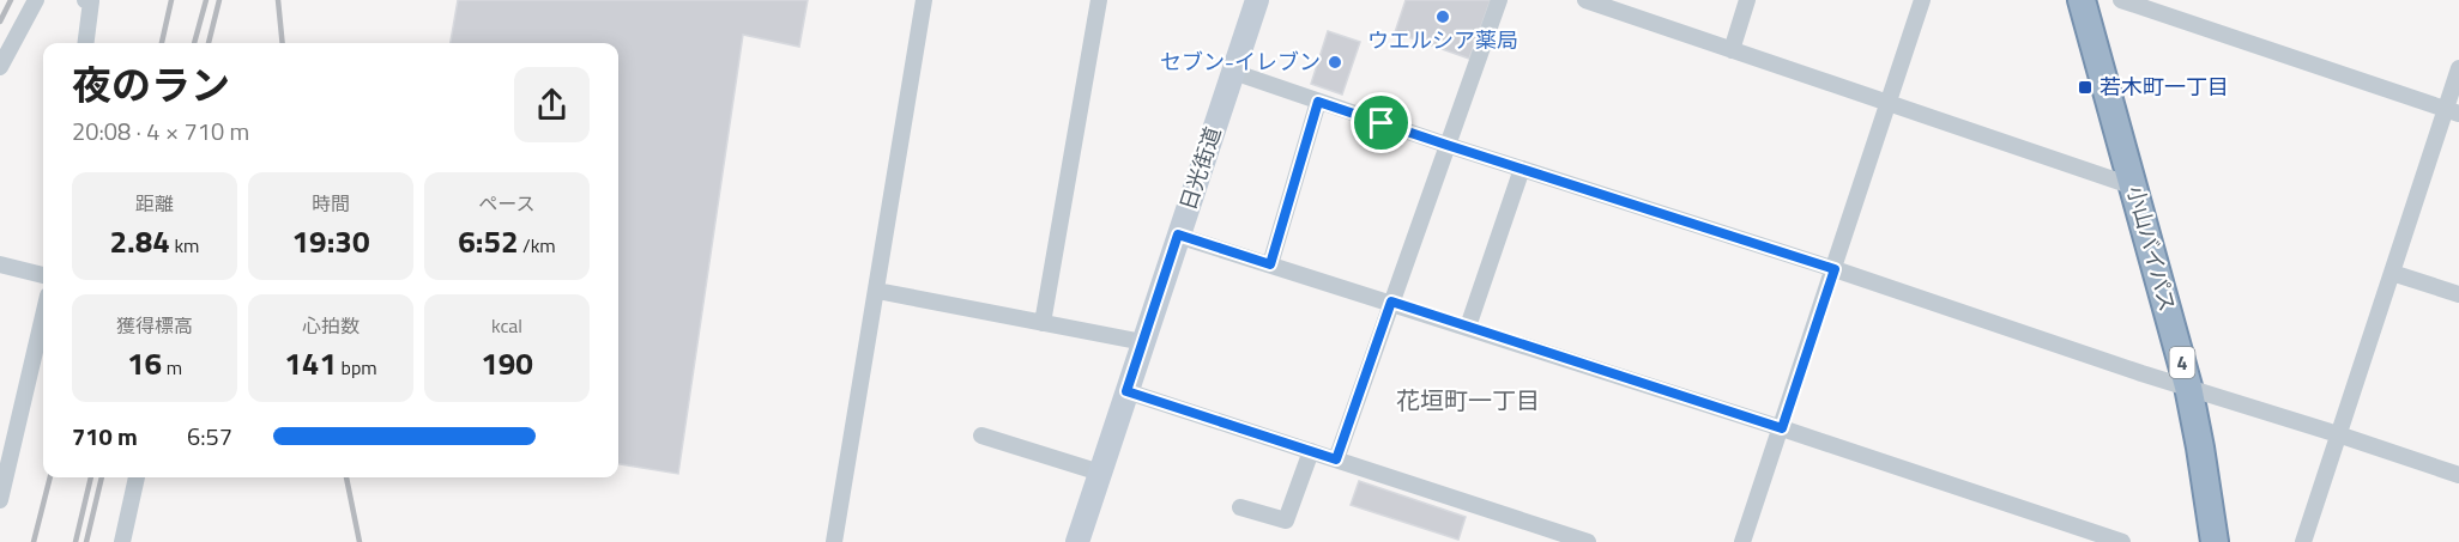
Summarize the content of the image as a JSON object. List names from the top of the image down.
{
  "streets": {
    "highway": ["小山バイパス", "4"],
    "main road": ["日光街道"]
  },
  "districts": ["花垣町一丁目"],
  "places": {
    "other": ["ウエルシア薬局", "セブン-イレブン"],
    "transit": ["若木町一丁目"]
  },
  "page": {
    "heading": ["夜のラン", "20:08 · 4 × 710 m"],
    "stats": [
      ["距離", "2.84 km"],
      ["時間", "19:30"],
      ["ペース", "6:52 /km"],
      ["獲得標高", "16 m"],
      ["心拍数", "141 bpm"],
      ["kcal", "190"]
    ],
    "list": [
      {
        "name": "710 m",
        "note": "6:57"
      }
    ]
  }
}
